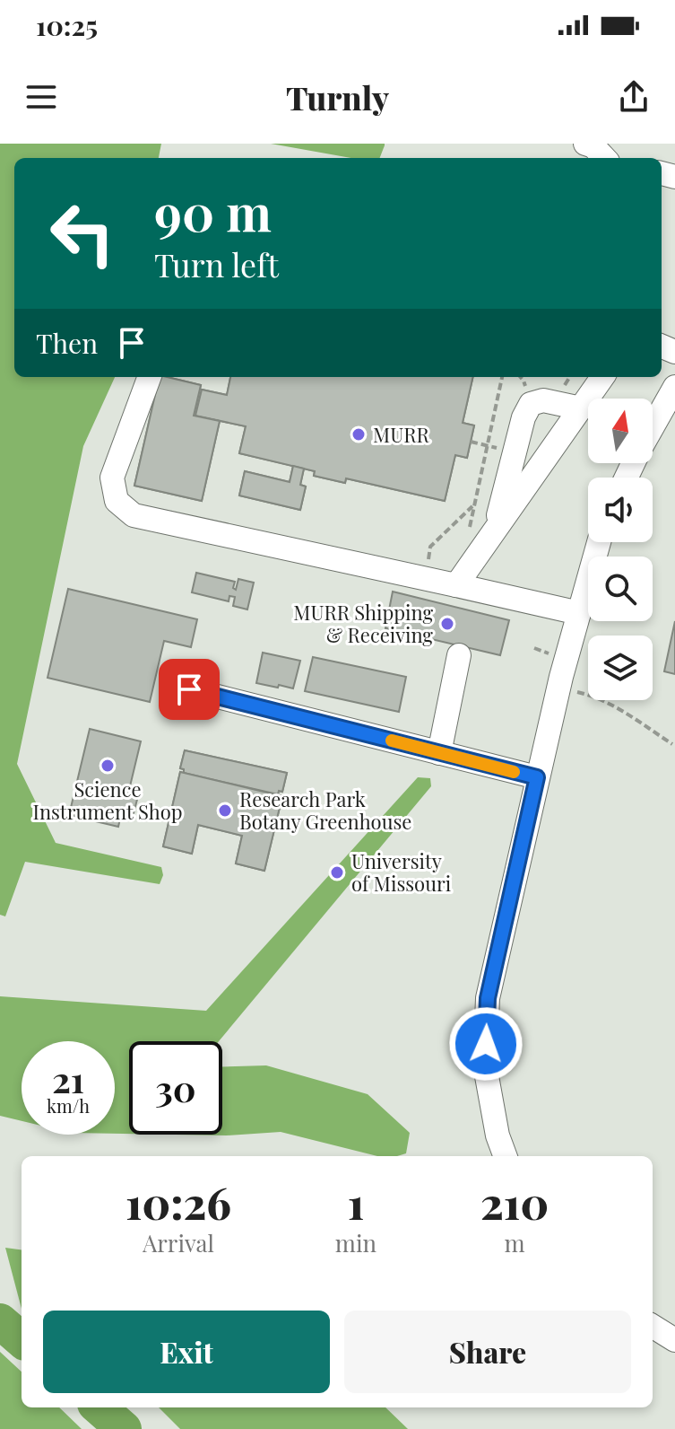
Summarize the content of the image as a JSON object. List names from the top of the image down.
{
  "places": [
    "MURR",
    "MURR Shipping & Receiving",
    "Science Instrument Shop",
    "Research Park Botany Greenhouse",
    "University of Missouri"
  ],
  "north": "top",
  "page": {
    "status": "10:25",
    "header": "Turnly",
    "turn": ["90 m", "Turn left"],
    "then": "Then",
    "speed": "21 km/h",
    "limit": "30",
    "eta": [
      "10:26",
      "Arrival",
      "1",
      "min",
      "210",
      "m"
    ],
    "buttons": ["Exit", "Share"]
  }
}
